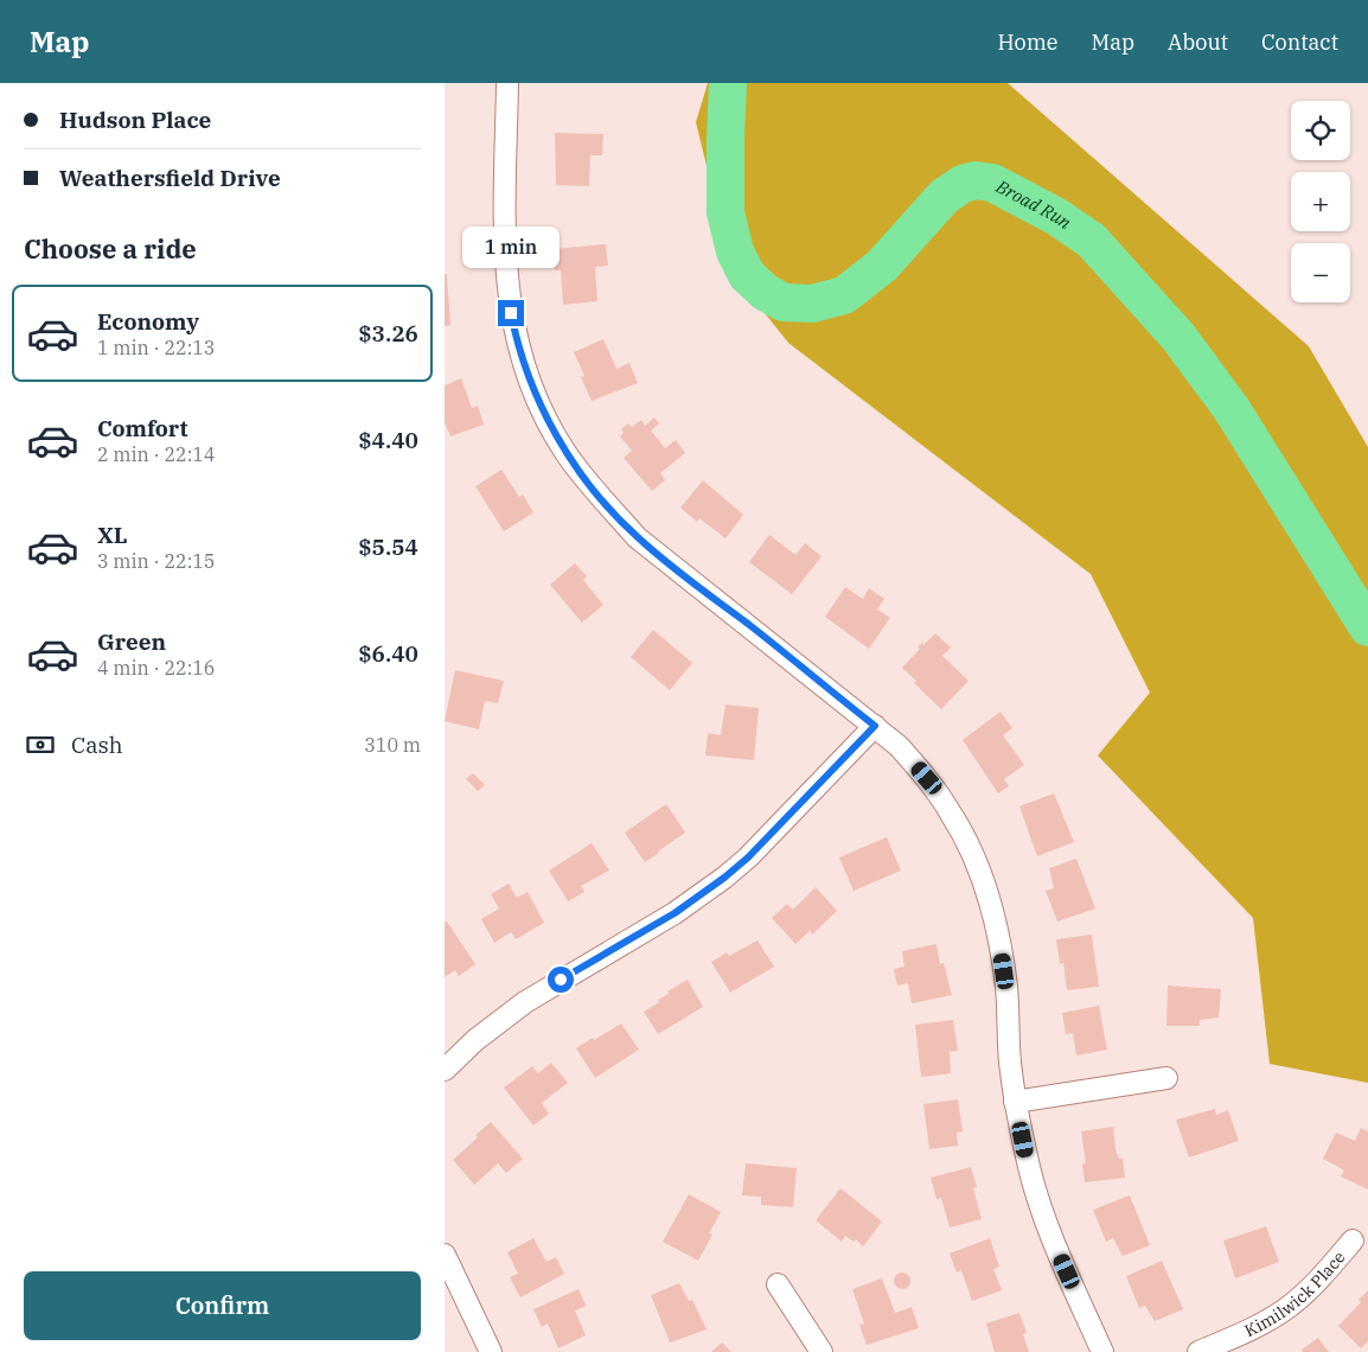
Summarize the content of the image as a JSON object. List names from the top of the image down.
{
  "streets": {
    "street": ["Kimilwick Place"]
  },
  "water": ["Broad Run"],
  "page": {
    "header": "Map",
    "nav": [
      "Home",
      "Map",
      "About",
      "Contact"
    ],
    "banner": ["Hudson Place", "Weathersfield Drive"],
    "map_buttons": ["+", "−"],
    "heading": "Choose a ride",
    "bubble": "1 min",
    "list": [
      {
        "name": "Economy",
        "note": "1 min · 22:13",
        "value": "$3.26"
      },
      {
        "name": "Comfort",
        "note": "2 min · 22:14",
        "value": "$4.40"
      },
      {
        "name": "XL",
        "note": "3 min · 22:15",
        "value": "$5.54"
      },
      {
        "name": "Green",
        "note": "4 min · 22:16",
        "value": "$6.40"
      }
    ],
    "pay": ["Cash", "310 m"],
    "buttons": "Confirm"
  }
}
